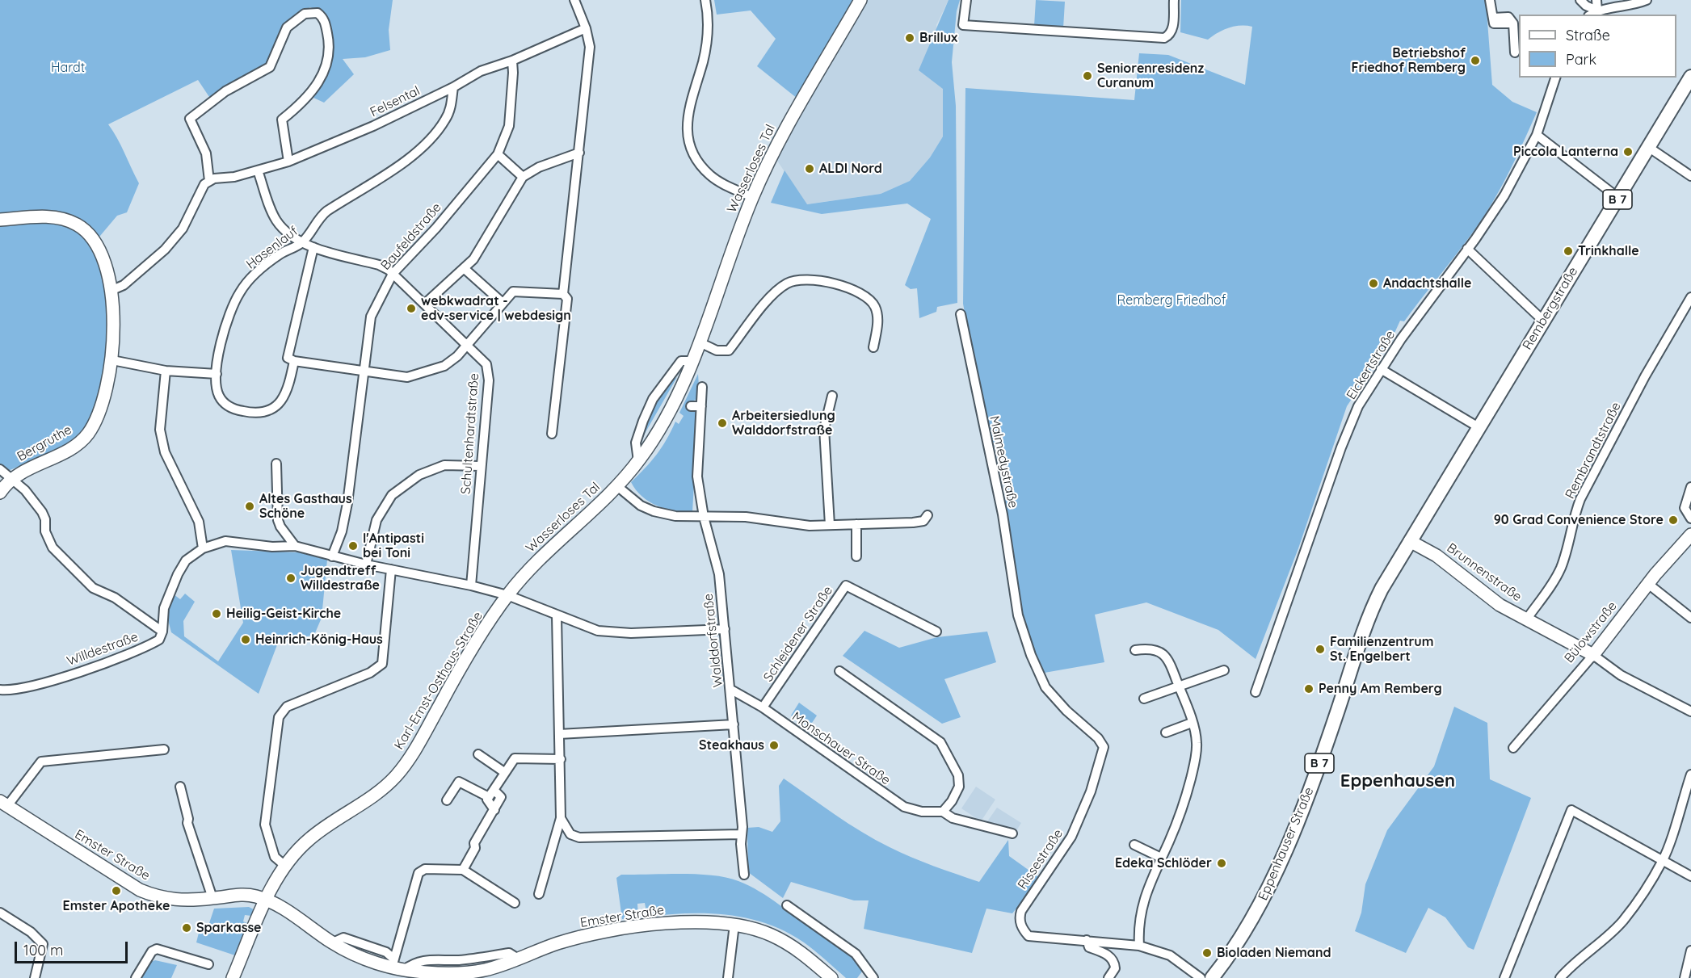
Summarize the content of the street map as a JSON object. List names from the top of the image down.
{
  "streets": {
    "main road": ["B 7", "Rembergstraße", "Eppenhauser Straße"],
    "street": [
      "Felsental",
      "Wasserloses Tal",
      "Baufeldstraße",
      "Hasenlauf",
      "Eickertstraße",
      "Schultenhardtstraße",
      "Bergruthe",
      "Rembrandtstraße",
      "Malmedystraße",
      "Brunnenstraße",
      "Bülowstraße",
      "Schleidener Straße",
      "Walddorfstraße",
      "Willdestraße",
      "Karl-Ernst-Osthaus-Straße",
      "Monschauer Straße",
      "Emster Straße",
      "Rissestraße"
    ]
  },
  "crossings": [
    ["Felsental", "Baufeldstraße"],
    ["Felsental", "Hasenlauf"],
    ["Felsental", "Schultenhardtstraße"],
    ["Wasserloses Tal", "Karl-Ernst-Osthaus-Straße"],
    ["Baufeldstraße", "Schultenhardtstraße"],
    ["Hasenlauf", "Schultenhardtstraße"],
    ["Rembergstraße", "Brunnenstraße"],
    ["Rembergstraße", "Eppenhauser Straße"],
    ["Rembrandtstraße", "Brunnenstraße"],
    ["Malmedystraße", "Rissestraße"],
    ["Brunnenstraße", "Bülowstraße"],
    ["Brunnenstraße", "Eppenhauser Straße"],
    ["Schleidener Straße", "Monschauer Straße"],
    ["Walddorfstraße", "Monschauer Straße"],
    ["Karl-Ernst-Osthaus-Straße", "Emster Straße"]
  ],
  "districts": ["Eppenhausen"],
  "parks": ["Hardt", "Remberg Friedhof"],
  "places": [
    "Brillux",
    "Betriebshof Friedhof Remberg",
    "Seniorenresidenz Curanum",
    "Piccola Lanterna",
    "ALDI Nord",
    "Trinkhalle",
    "Andachtshalle",
    "webkwadrat - edv-service | webdesign",
    "Arbeitersiedlung Walddorfstraße",
    "Altes Gasthaus Schöne",
    "90 Grad Convenience Store",
    "l'Antipasti bei Toni",
    "Jugendtreff Willdestraße",
    "Heilig-Geist-Kirche",
    "Heinrich-König-Haus",
    "Familienzentrum St. Engelbert",
    "Penny Am Remberg",
    "Steakhaus",
    "Edeka Schlöder",
    "Emster Apotheke",
    "Sparkasse",
    "Bioladen Niemand"
  ],
  "legend": ["Straße", "Park"],
  "scale_bar": "100 m"
}
